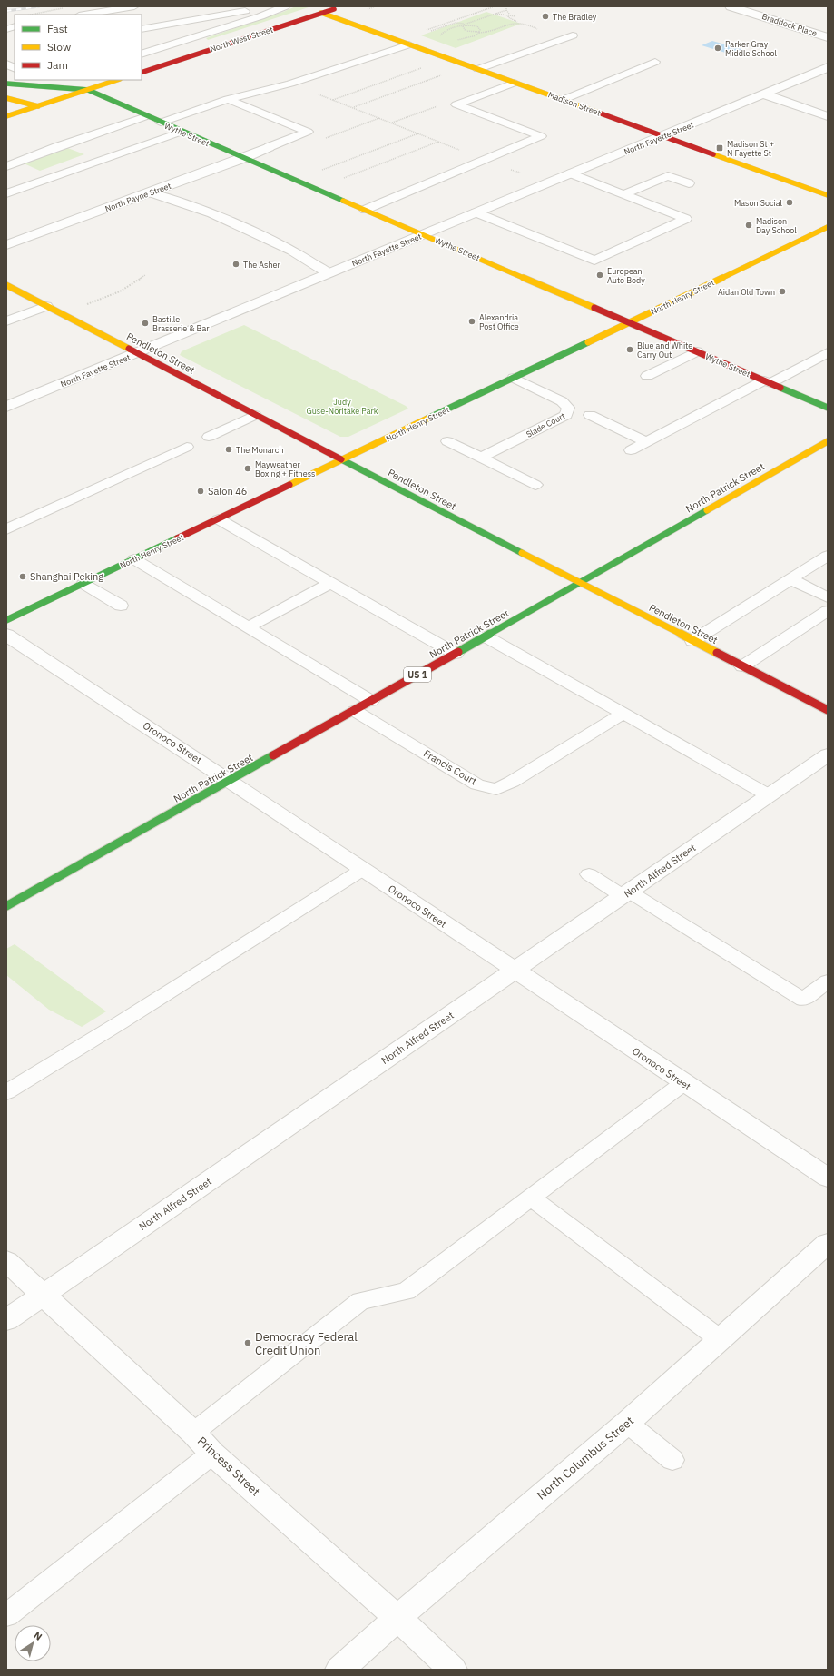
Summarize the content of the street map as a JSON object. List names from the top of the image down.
{
  "streets": {
    "main road": [
      "North West Street",
      "Madison Street",
      "Wythe Street",
      "North Henry Street",
      "Pendleton Street",
      "North Patrick Street",
      "US 1"
    ],
    "street": [
      "Braddock Place",
      "North Fayette Street",
      "North Payne Street",
      "Oronoco Street",
      "North Alfred Street",
      "North Columbus Street",
      "Princess Street"
    ],
    "lane": ["Slade Court", "Francis Court"]
  },
  "crossings": [
    ["North West Street", "Madison Street"],
    ["Madison Street", "North Fayette Street"],
    ["Wythe Street", "North Fayette Street"],
    ["Wythe Street", "North Payne Street"],
    ["Wythe Street", "North Henry Street"],
    ["North Fayette Street", "Pendleton Street"],
    ["North Henry Street", "Pendleton Street"],
    ["North Henry Street", "Slade Court"],
    ["Pendleton Street", "North Patrick Street"],
    ["North Patrick Street", "Oronoco Street"],
    ["North Patrick Street", "Francis Court"],
    ["Oronoco Street", "North Alfred Street"],
    ["North Alfred Street", "Princess Street"],
    ["North Columbus Street", "Princess Street"]
  ],
  "parks": ["Judy Guse-Noritake Park"],
  "places": {
    "other": [
      "The Bradley",
      "Parker Gray Middle School",
      "Mason Social",
      "Madison Day School",
      "The Asher",
      "European Auto Body",
      "Aidan Old Town",
      "Alexandria Post Office",
      "Bastille Brasserie & Bar",
      "Blue and White Carry Out",
      "The Monarch",
      "Mayweather Boxing + Fitness",
      "Salon 46",
      "Shanghai Peking",
      "Democracy Federal Credit Union"
    ],
    "transit": ["Madison St + N Fayette St"]
  },
  "legend": ["Fast", "Slow", "Jam"],
  "north": "top right"
}
